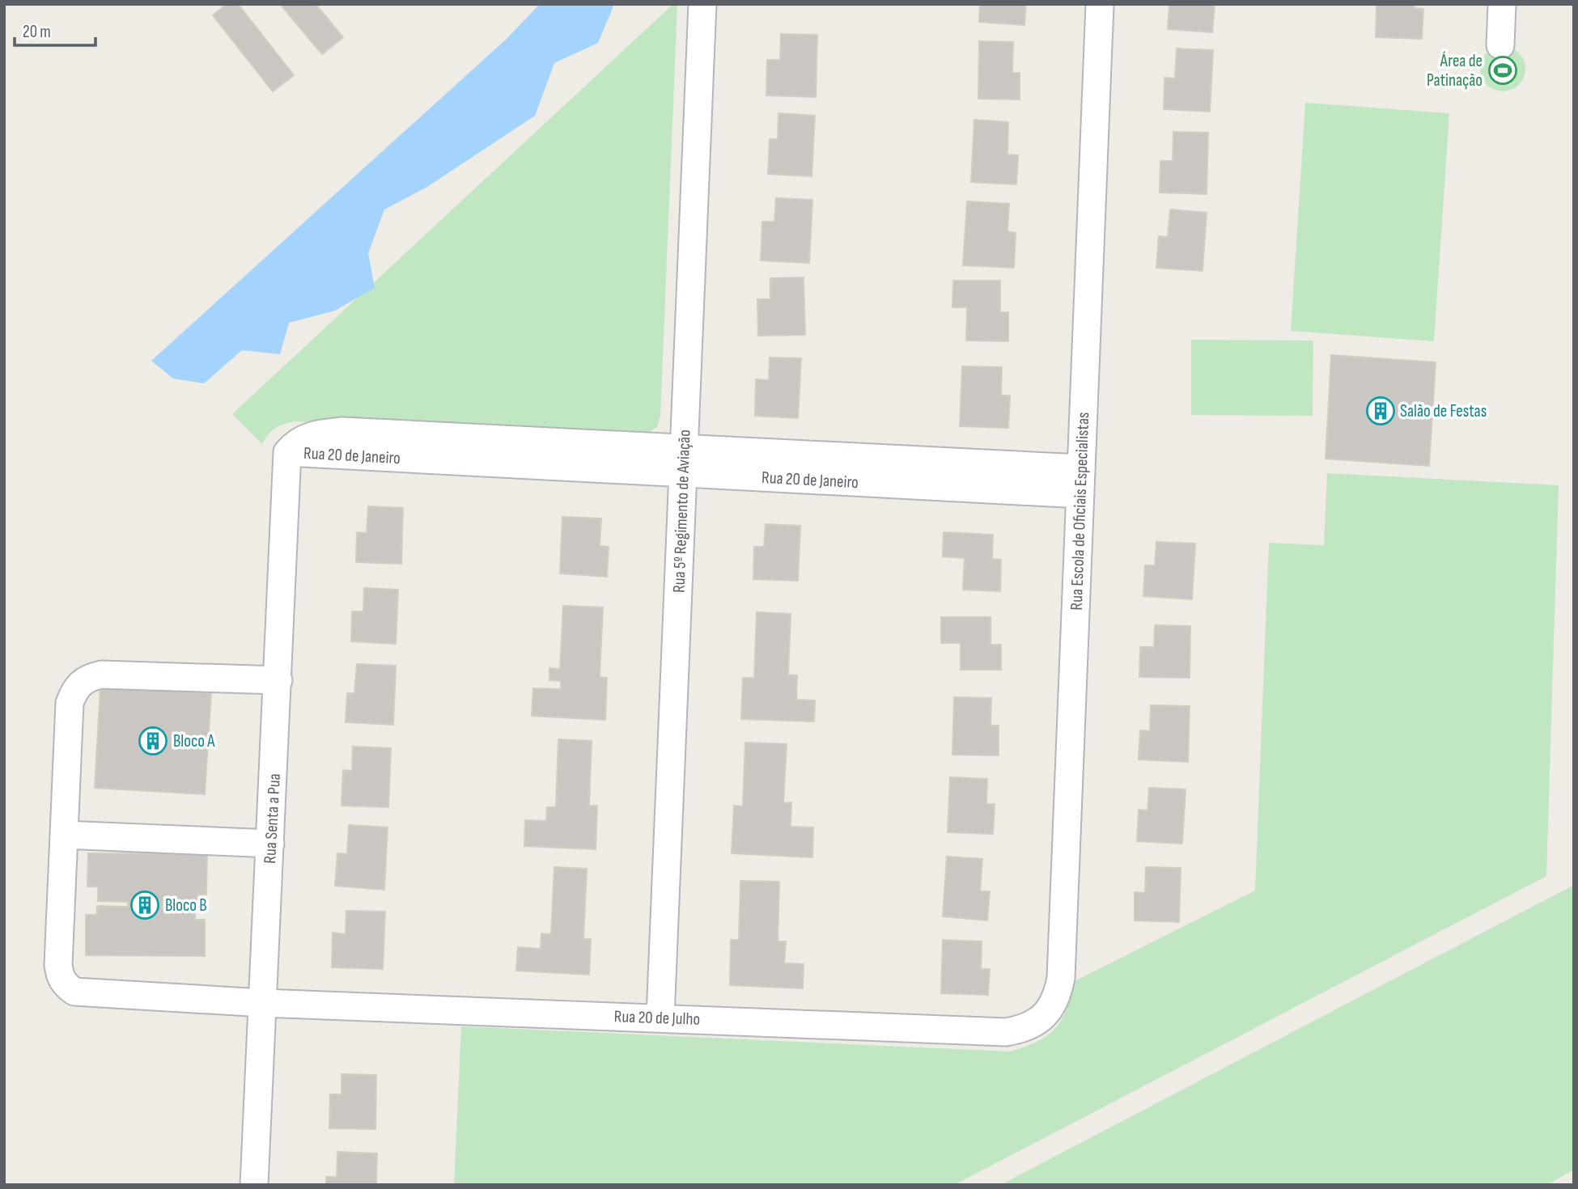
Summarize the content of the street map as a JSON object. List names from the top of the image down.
{
  "streets": {
    "street": [
      "Rua 20 de Janeiro",
      "Rua 5º Regimento de Aviação",
      "Rua Escola de Oficiais Especialistas",
      "Rua Senta a Pua",
      "Rua 20 de Julho"
    ]
  },
  "crossings": [
    ["Rua 20 de Janeiro", "Rua 5º Regimento de Aviação"],
    ["Rua 20 de Janeiro", "Rua Escola de Oficiais Especialistas"],
    ["Rua 20 de Janeiro", "Rua Senta a Pua"],
    ["Rua 5º Regimento de Aviação", "Rua 20 de Julho"],
    ["Rua Escola de Oficiais Especialistas", "Rua 20 de Julho"],
    ["Rua Senta a Pua", "Rua 20 de Julho"]
  ],
  "places": {
    "sports": ["Área de Patinação"],
    "building": ["Salão de Festas", "Bloco A", "Bloco B"]
  },
  "scale_bar": "20 m"
}
